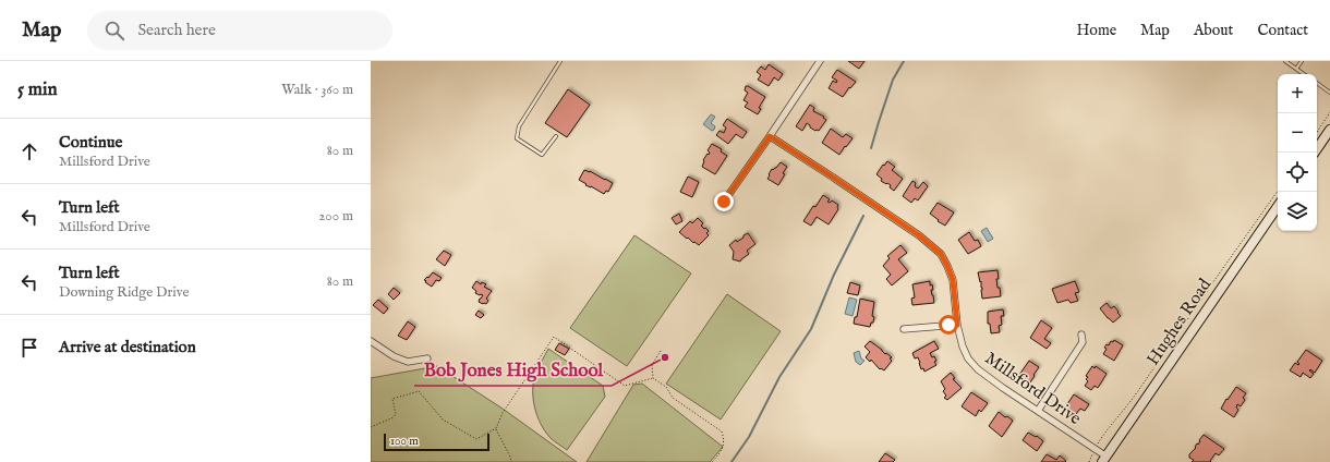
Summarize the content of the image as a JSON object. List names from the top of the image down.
{
  "streets": {
    "main road": ["Hughes Road"],
    "street": ["Millsford Drive"]
  },
  "crossings": [
    ["Hughes Road", "Millsford Drive"]
  ],
  "places": ["Bob Jones High School"],
  "scale_bar": "100 m",
  "page": {
    "header": "Map",
    "search": "Search here",
    "nav": [
      "Home",
      "Map",
      "About",
      "Contact"
    ],
    "heading": ["5 min", "Walk · 360 m"],
    "map_buttons": ["+", "−"],
    "list": [
      ["Continue", "Millsford Drive", "80 m"],
      ["Turn left", "Millsford Drive", "200 m"],
      ["Turn left", "Downing Ridge Drive", "80 m"],
      "Arrive at destination"
    ],
    "scale": "100 m"
  }
}
